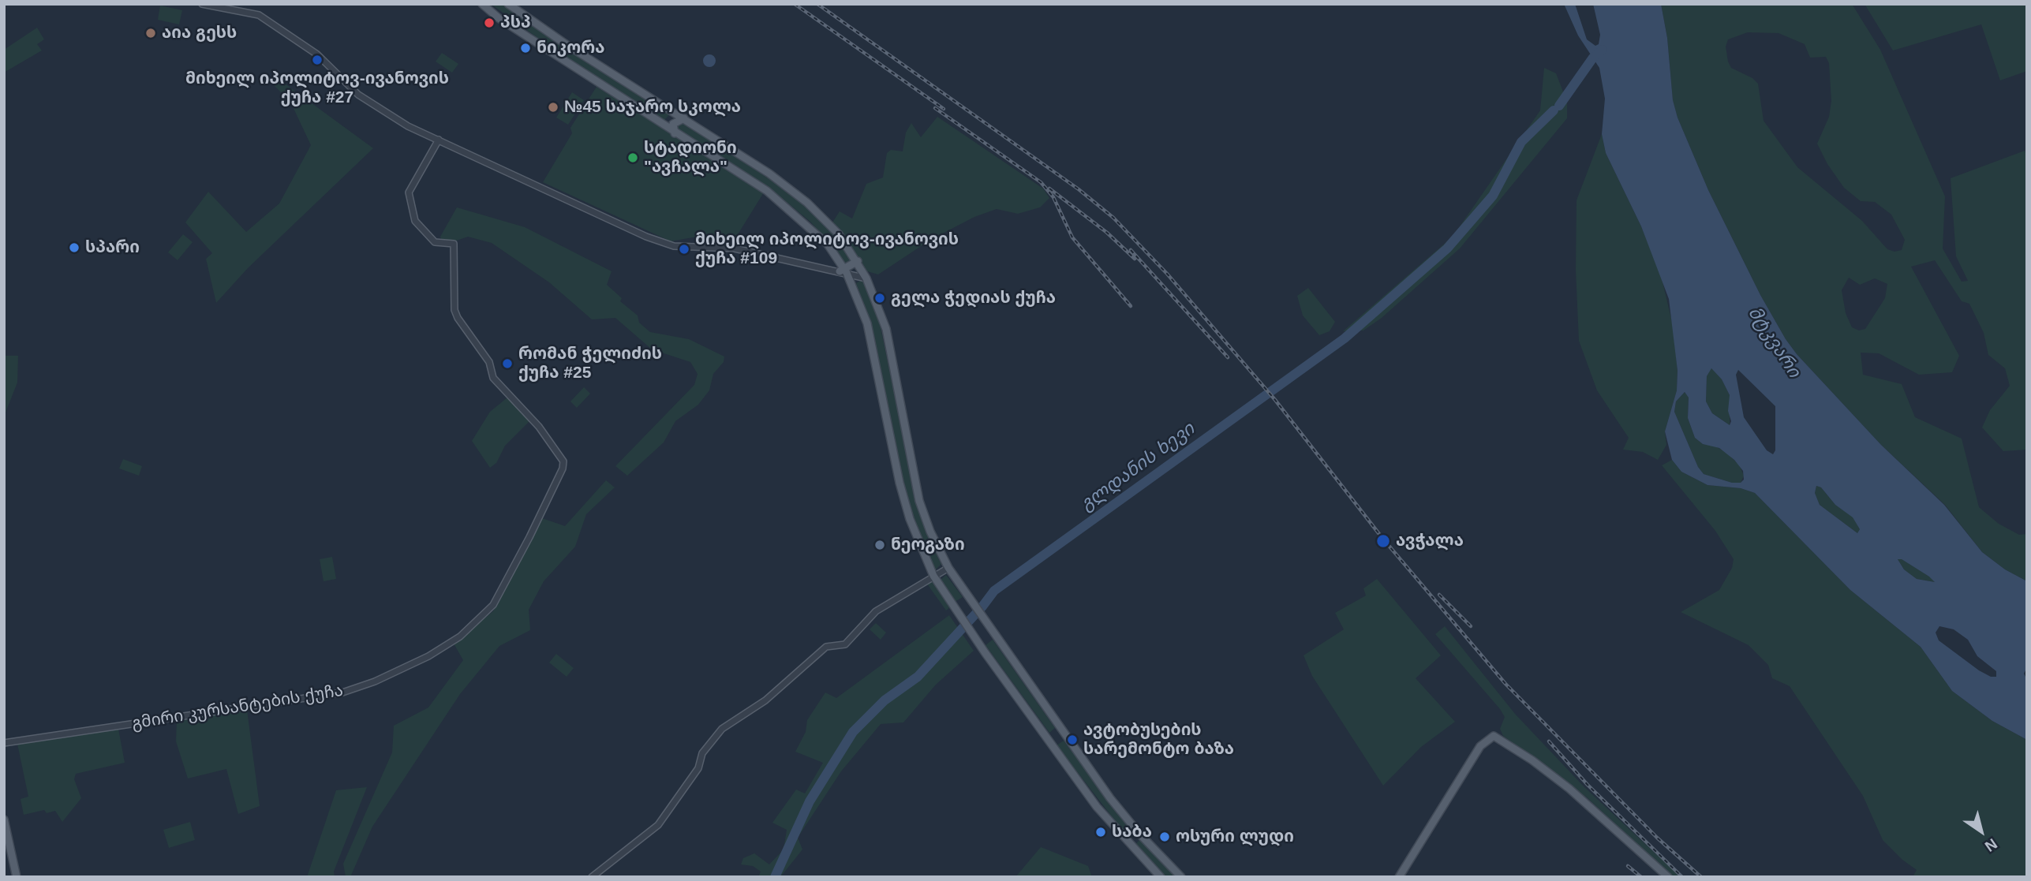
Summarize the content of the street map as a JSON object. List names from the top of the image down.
{
  "streets": {
    "street": ["გმირი კურსანტების ქუჩა"]
  },
  "water": ["მტკვარი", "გლდანის ხევი"],
  "places": [
    "პსპ",
    "აია გესს",
    "ნიკორა",
    "მიხეილ იპოლიტოვ-ივანოვის ქუჩა #27",
    "№45 საჯარო სკოლა",
    "სტადიონი \"ავჩალა\"",
    "სპარი",
    "მიხეილ იპოლიტოვ-ივანოვის ქუჩა #109",
    "გელა ჭედიას ქუჩა",
    "რომან ჭელიძის ქუჩა #25",
    "ავჭალა",
    "ნეოგაზი",
    "ავტობუსების სარემონტო ბაზა",
    "საბა",
    "ოსური ლუდი"
  ],
  "north": "bottom right"
}
